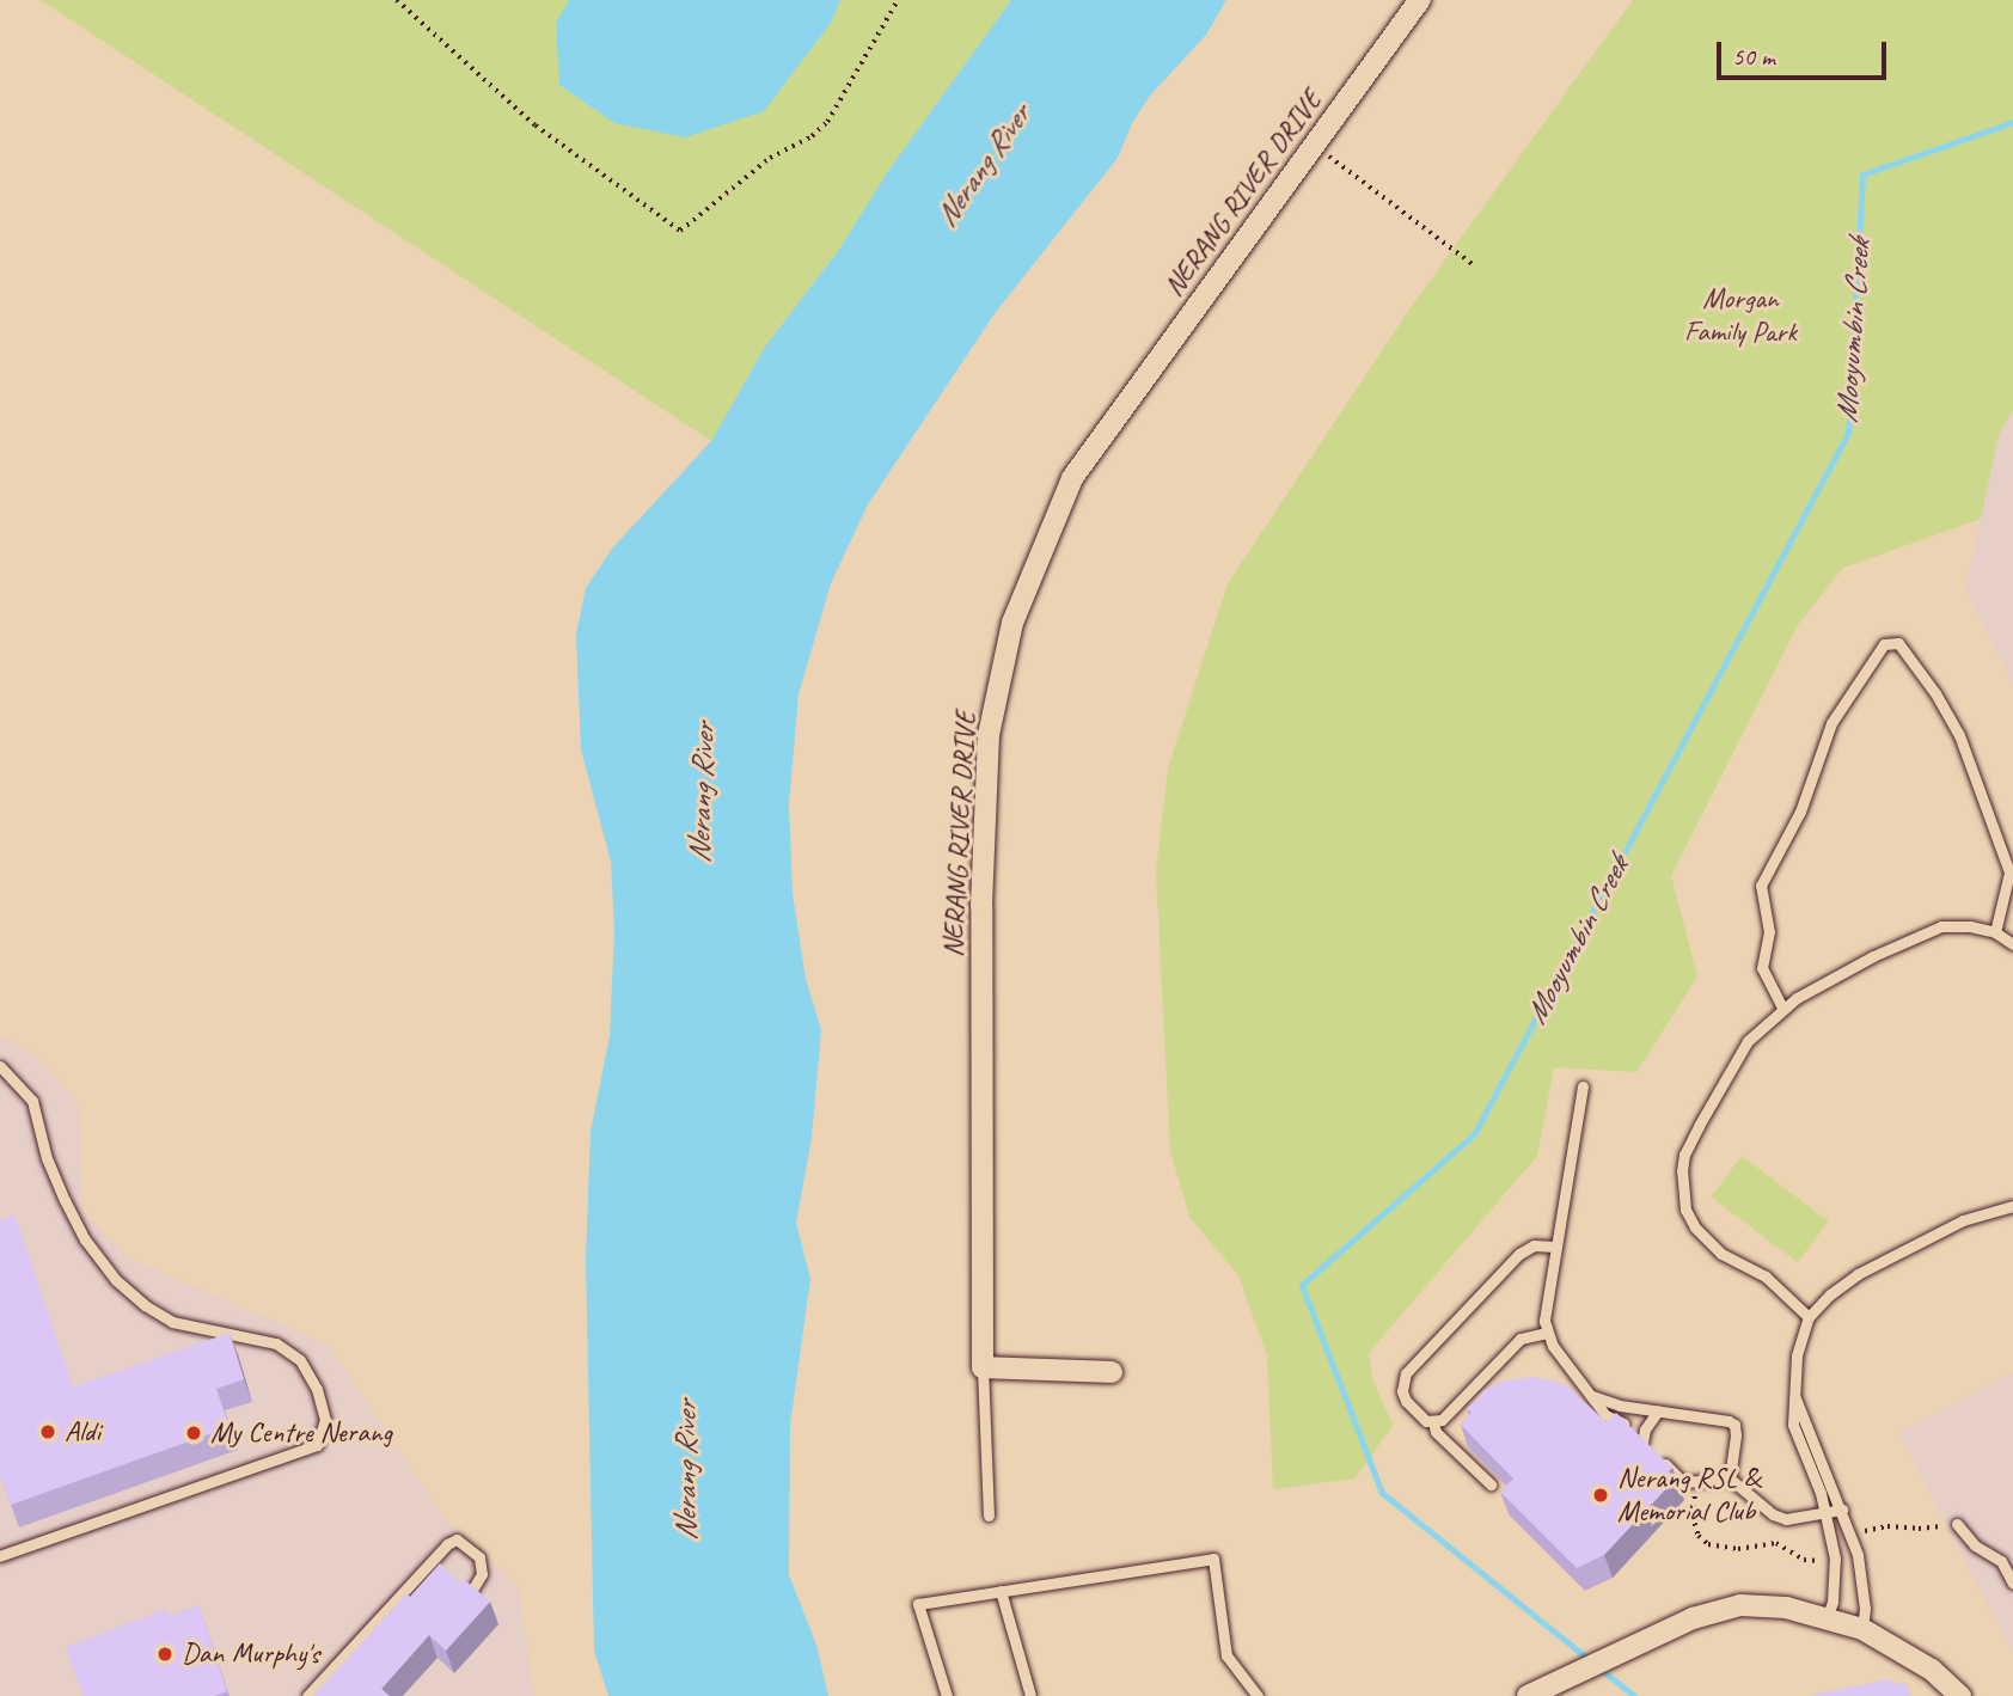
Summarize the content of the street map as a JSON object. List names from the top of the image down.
{
  "streets": {
    "street": ["NERANG RIVER DRIVE"]
  },
  "water": ["Nerang River", "Mooyumbin Creek"],
  "parks": ["Morgan Family Park"],
  "places": [
    "Aldi",
    "My Centre Nerang",
    "Nerang RSL & Memorial Club",
    "Dan Murphy's"
  ],
  "scale_bar": "50 m"
}
